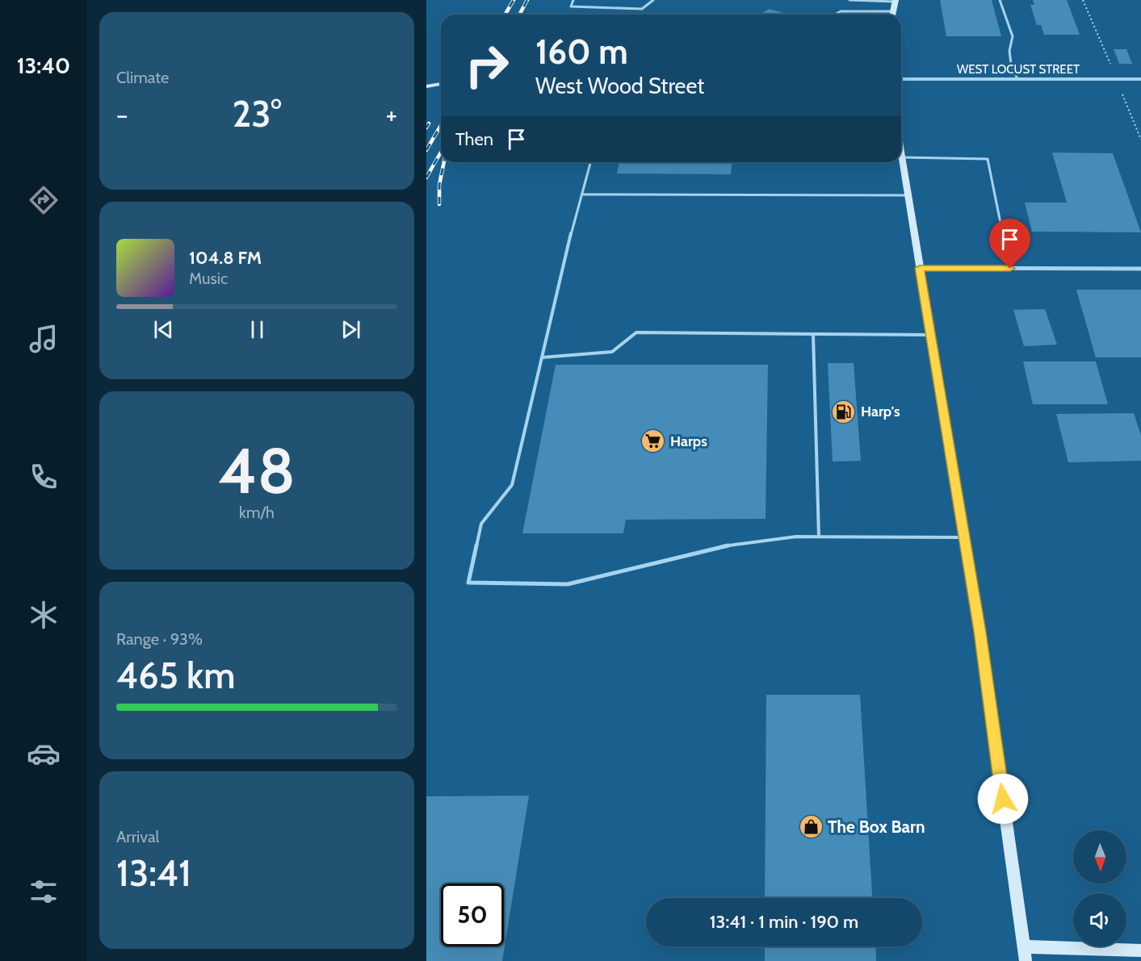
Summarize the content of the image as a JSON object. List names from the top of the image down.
{
  "streets": {
    "street": ["WEST LOCUST STREET"]
  },
  "places": {
    "fuel station": ["Harp's"],
    "supermarket": ["Harps"],
    "shop": ["The Box Barn"]
  },
  "north": "bottom",
  "page": {
    "tabs": "13:40",
    "tile": [
      "Climate",
      ["48", "km/h"],
      ["Range · 93%", "465 km"],
      ["Arrival", "13:41"]
    ],
    "turn": ["160 m", "West Wood Street"],
    "heat": ["−", "23°", "+"],
    "then": "Then",
    "song": ["104.8 FM", "Music"],
    "limit": "50",
    "trip": "13:41 · 1 min · 190 m"
  }
}
